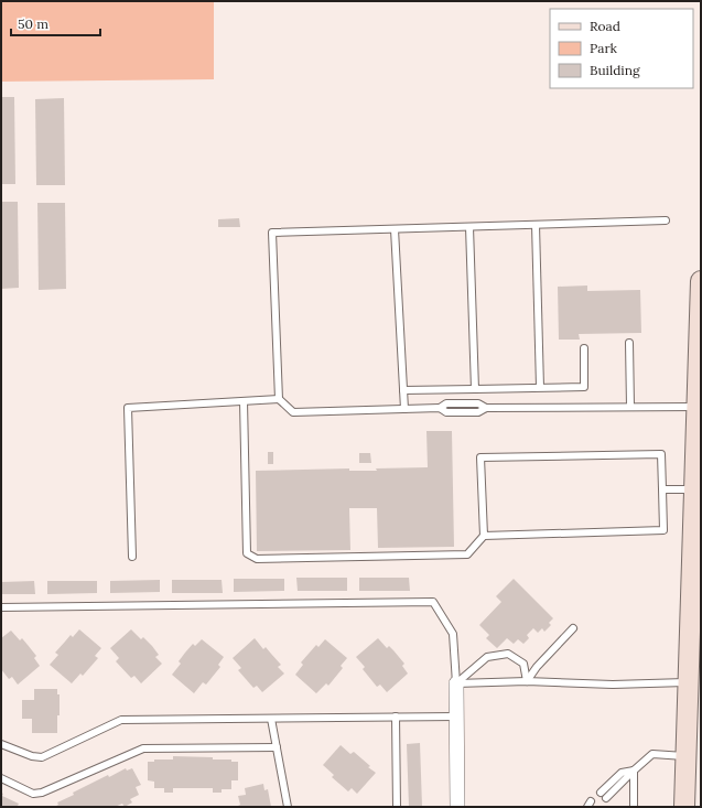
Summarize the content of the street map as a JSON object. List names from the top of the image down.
{
  "legend": ["Road", "Park", "Building"],
  "scale_bar": "50 m"
}
